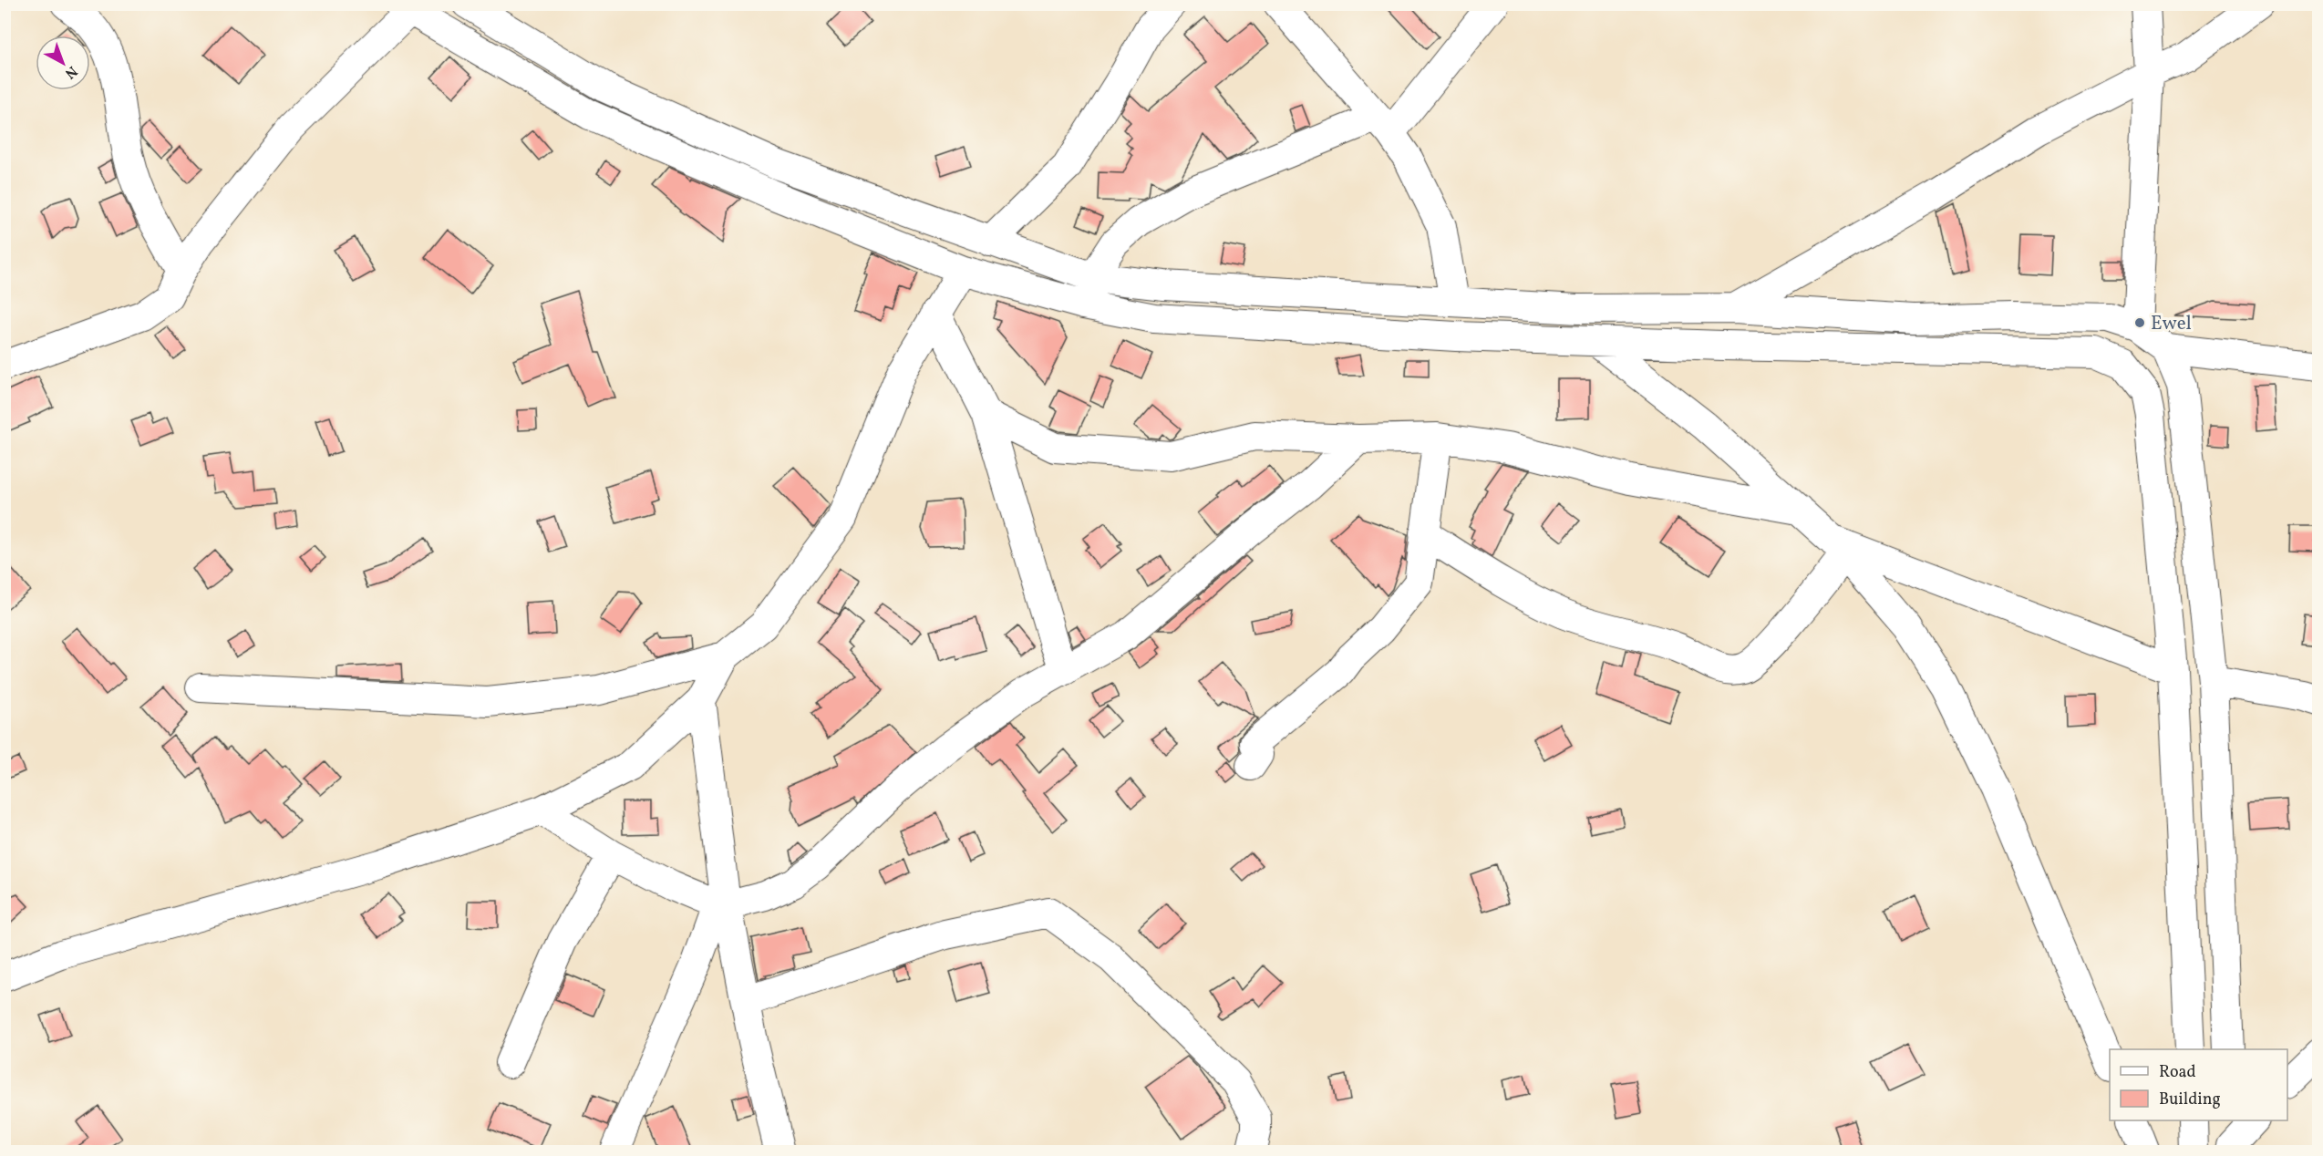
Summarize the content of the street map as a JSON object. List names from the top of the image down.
{
  "places": ["Ewel"],
  "legend": ["Road", "Building"],
  "north": "bottom right"
}
